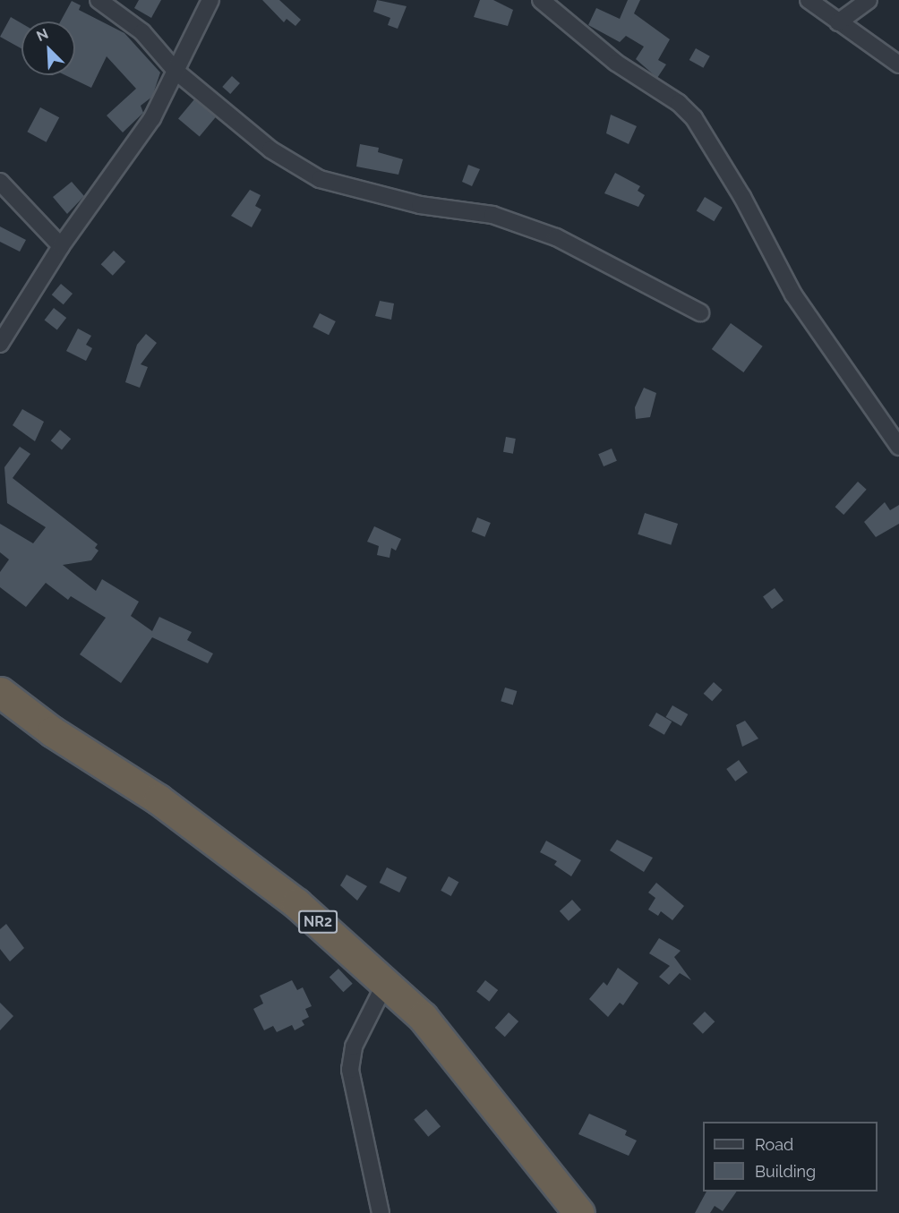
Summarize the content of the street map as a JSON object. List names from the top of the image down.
{
  "streets": {
    "highway": ["NR2"]
  },
  "legend": ["Road", "Building"],
  "north": "top left"
}
